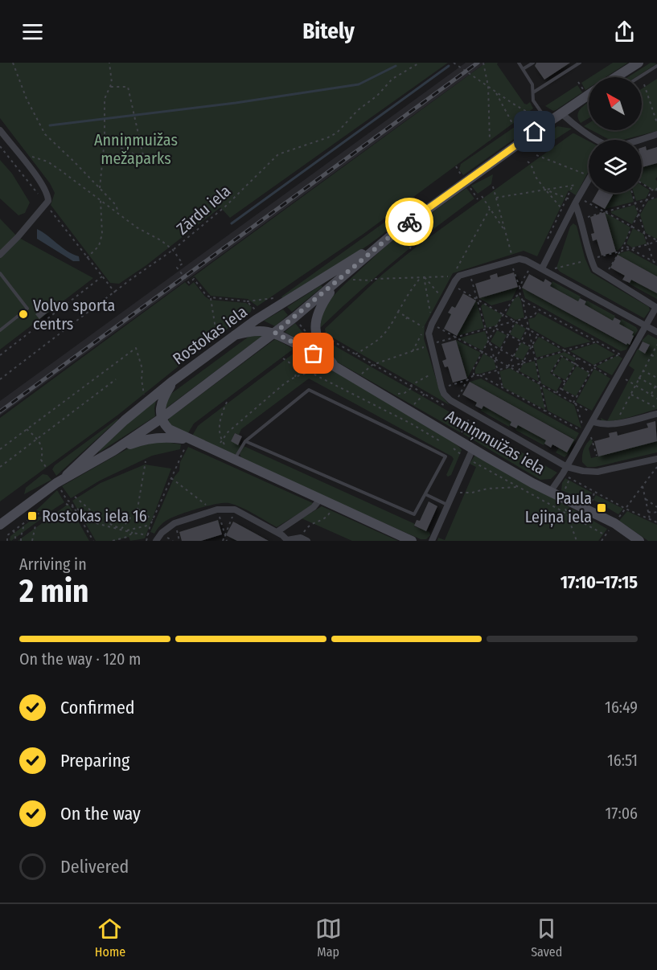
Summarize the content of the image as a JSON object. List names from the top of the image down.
{
  "streets": {
    "street": ["Rostokas iela", "Anniņmuižas iela"],
    "path": ["Zārdu iela"]
  },
  "crossings": [
    ["Rostokas iela", "Anniņmuižas iela"]
  ],
  "parks": ["Anniņmuižas mežaparks"],
  "places": {
    "other": ["Volvo sporta centrs"],
    "transit": ["Paula Lejiņa iela", "Rostokas iela 16"]
  },
  "north": "top left",
  "page": {
    "header": "Bitely",
    "heading": ["2 min", "Arriving in", "17:10–17:15"],
    "bar": "On the way · 120 m",
    "list": [
      ["Confirmed", "16:49"],
      ["Preparing", "16:51"],
      ["On the way", "17:06"],
      "Delivered"
    ],
    "tabs": ["Home", "Map", "Saved"]
  }
}
